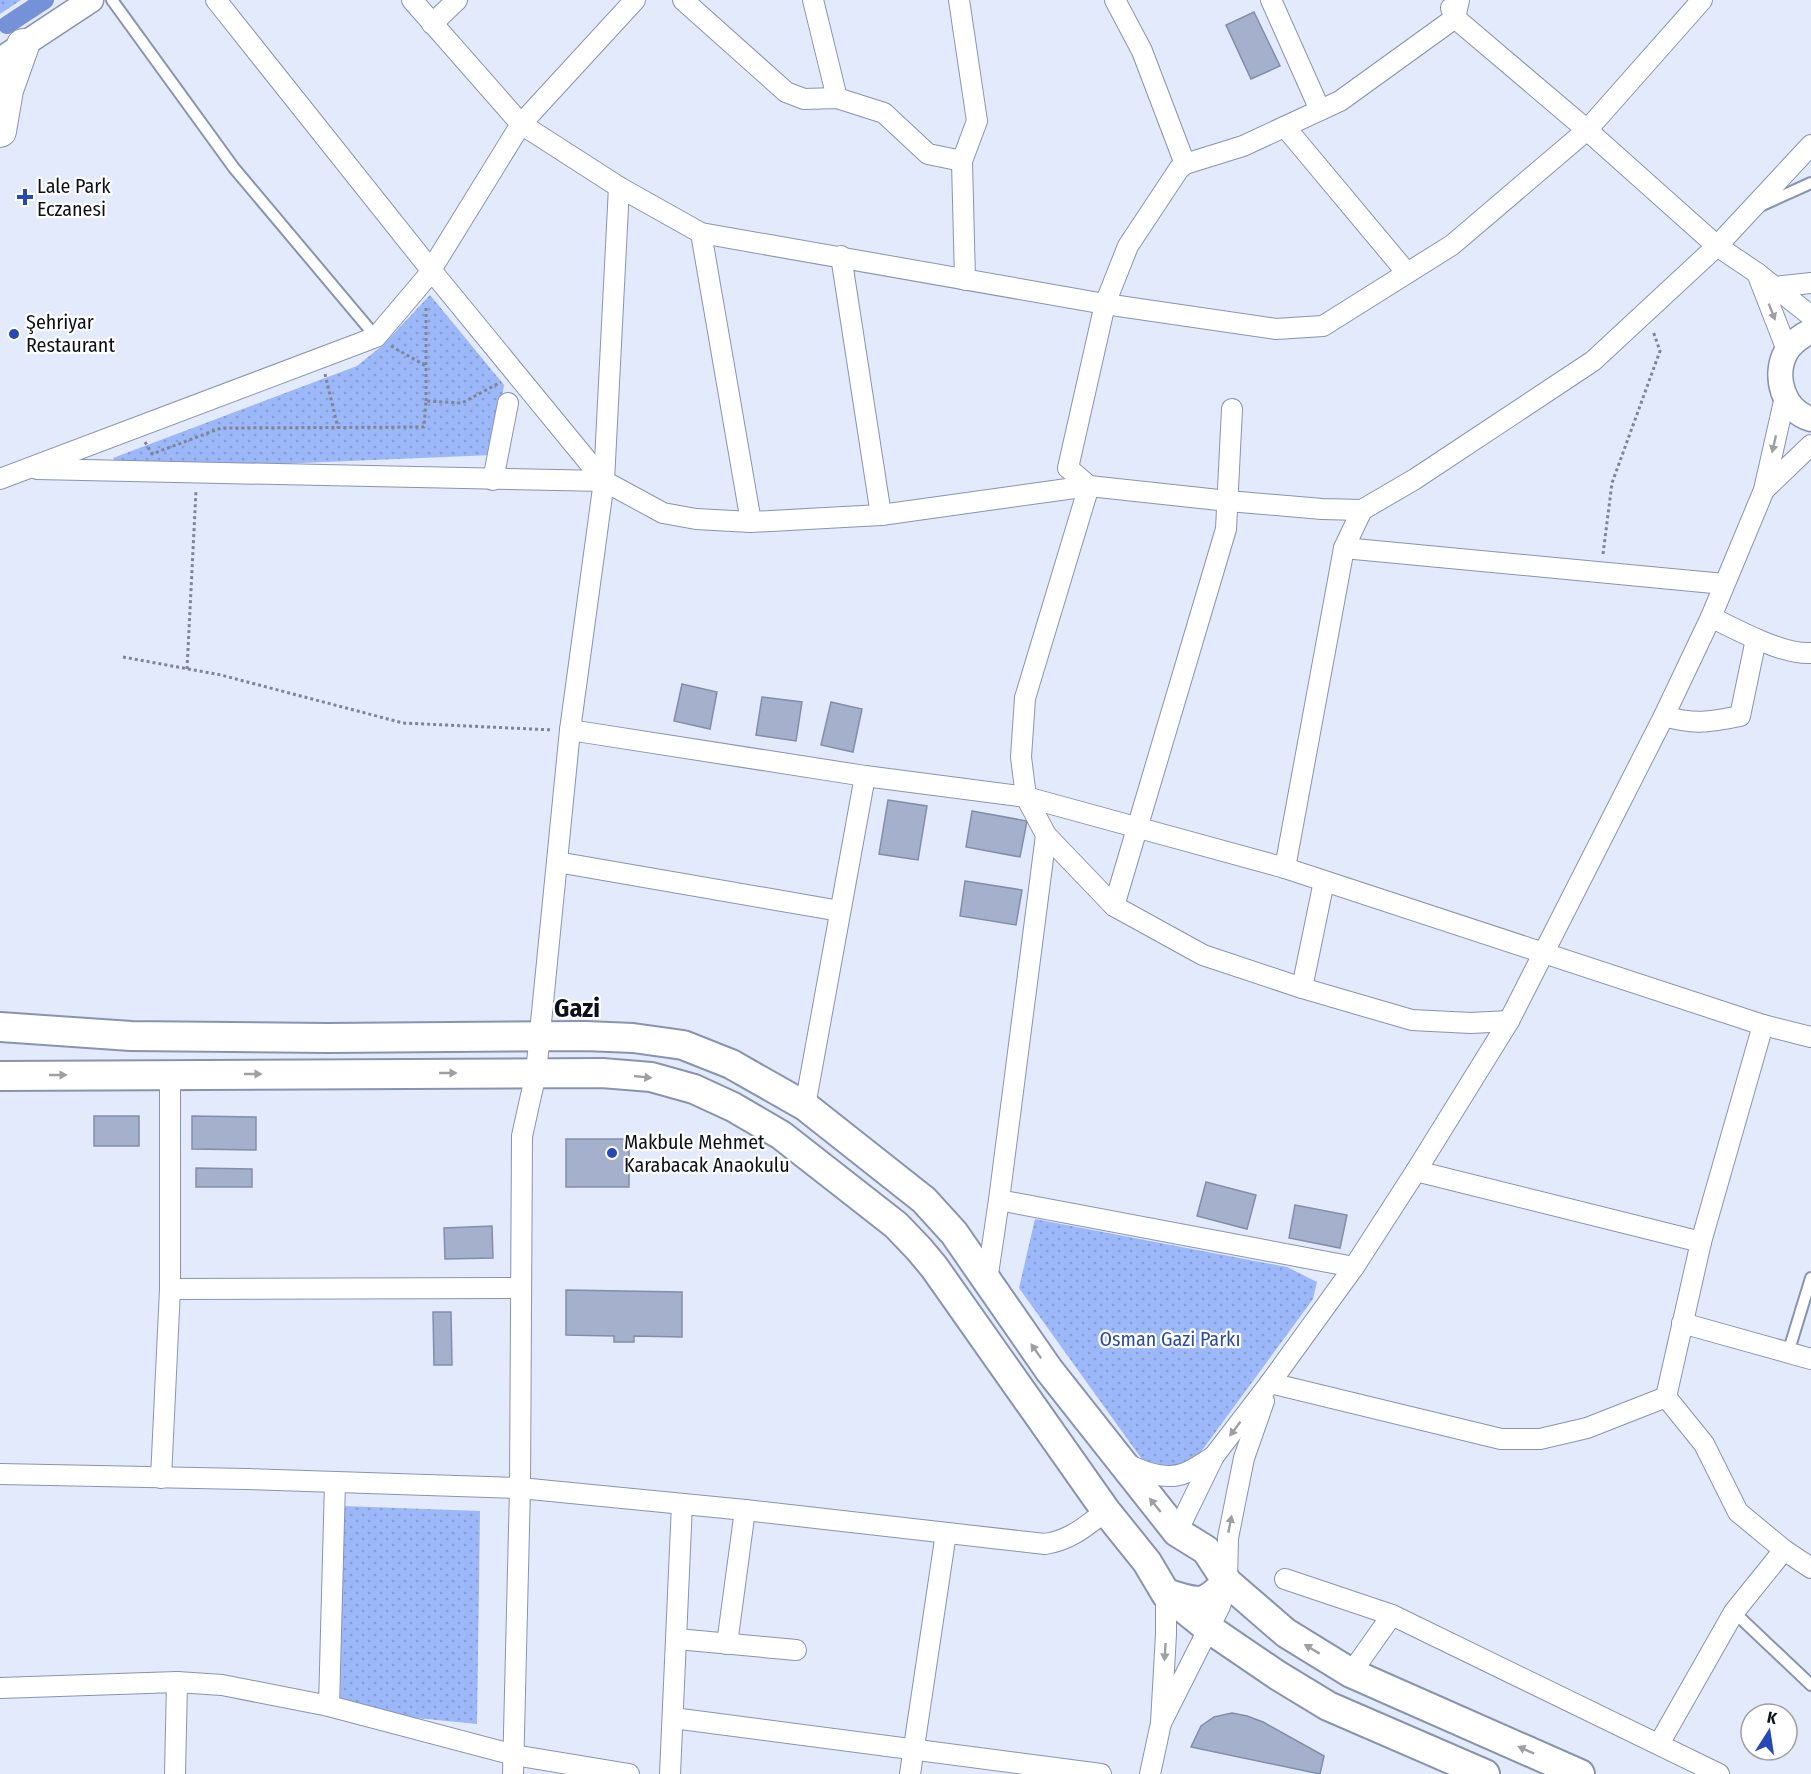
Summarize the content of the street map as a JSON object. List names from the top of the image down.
{
  "districts": ["Gazi"],
  "parks": ["Osman Gazi Parkı"],
  "places": {
    "health": ["Lale Park Eczanesi"],
    "other": ["Şehriyar Restaurant", "Makbule Mehmet Karabacak Anaokulu"]
  },
  "north": "top"
}
